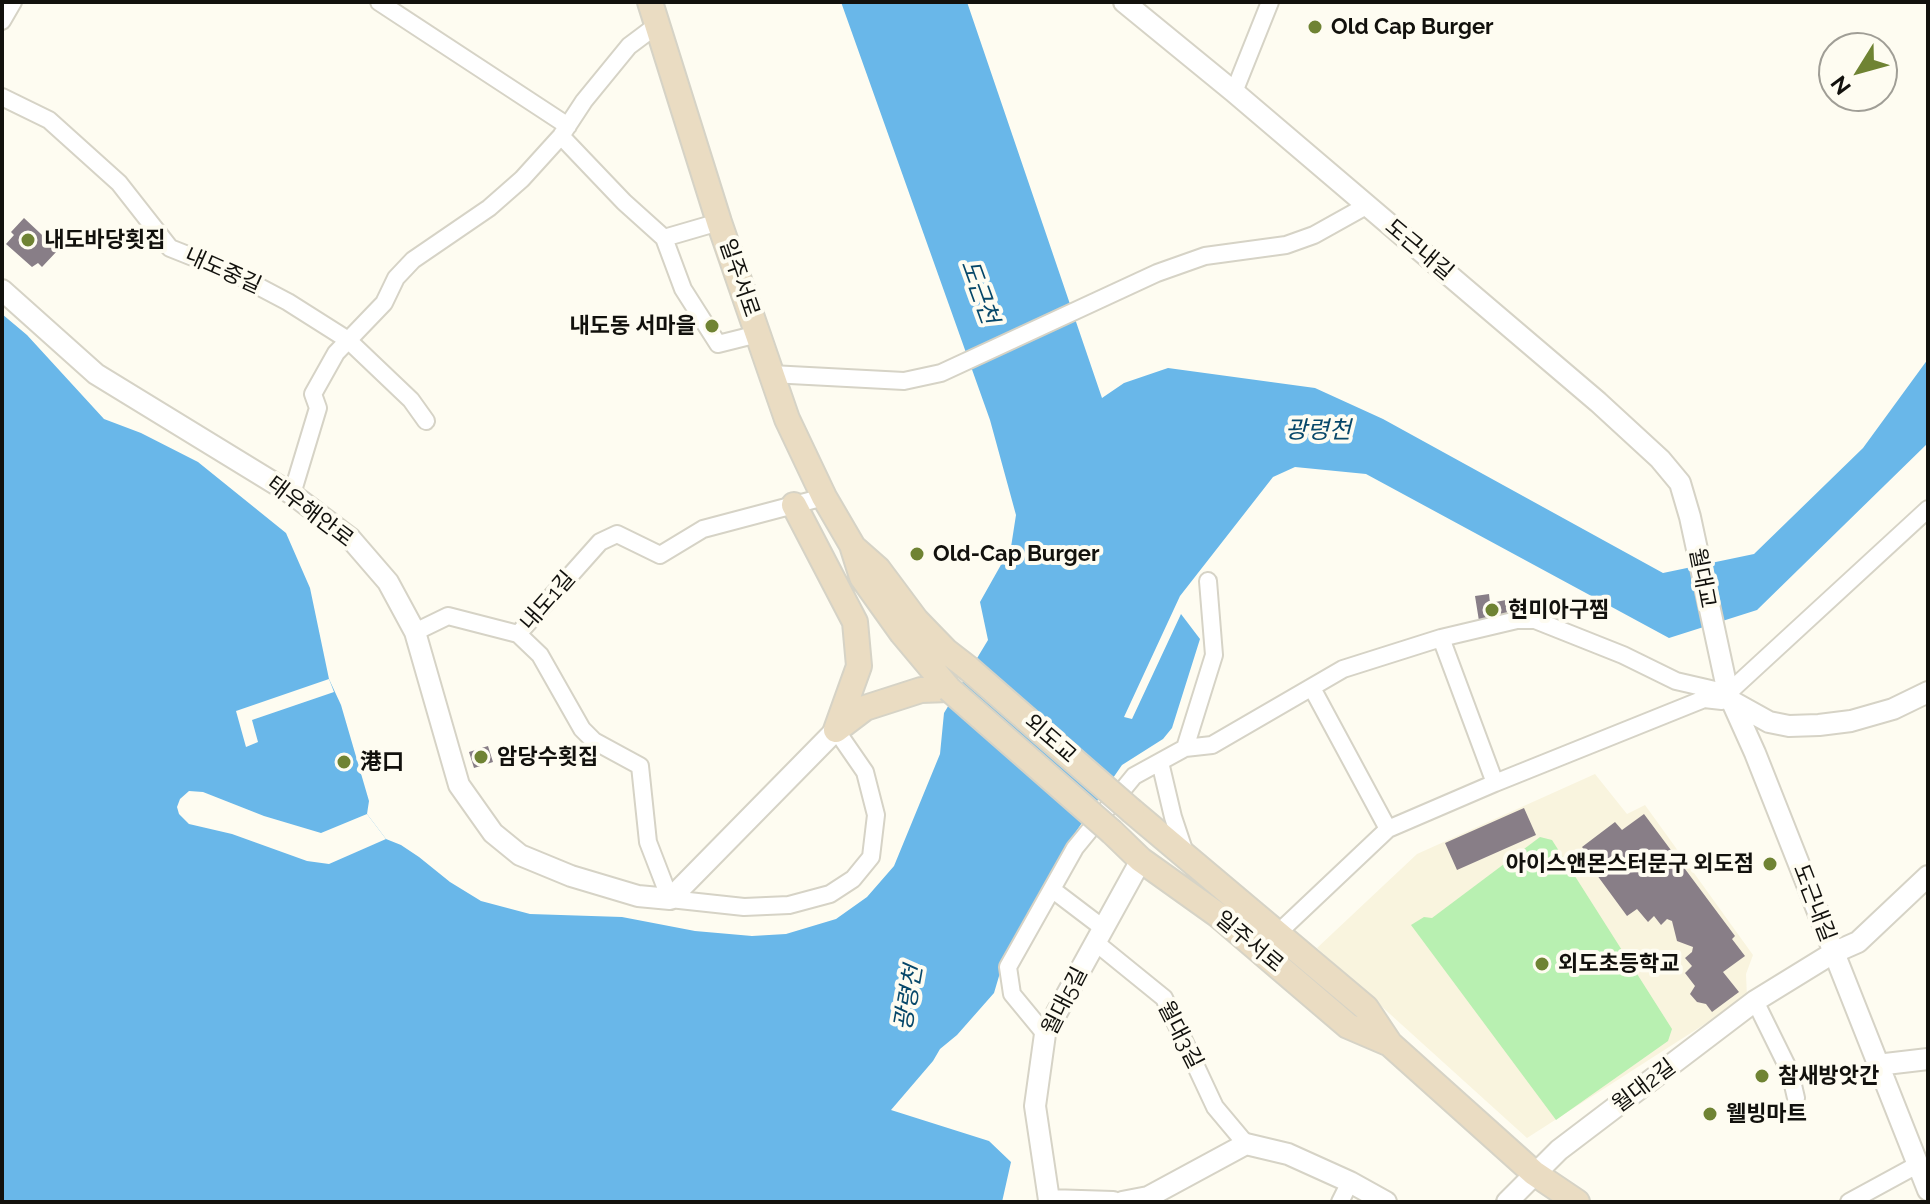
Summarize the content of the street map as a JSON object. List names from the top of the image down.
{
  "streets": {
    "main road": ["일주서로", "외도교"],
    "street": [
      "도근내길",
      "내도중길",
      "태우해안로",
      "월대교",
      "내도1길",
      "월대5길",
      "월대3길",
      "월대2길"
    ]
  },
  "crossings": [
    ["도근내길", "월대교"],
    ["도근내길", "월대2길"],
    ["일주서로", "내도1길"],
    ["일주서로", "외도교"],
    ["일주서로", "월대5길"],
    ["일주서로", "월대2길"],
    ["태우해안로", "내도1길"],
    ["월대5길", "월대3길"]
  ],
  "water": ["도근천", "광령천"],
  "places": [
    "Old Cap Burger",
    "내도바당횟집",
    "내도동 서마을",
    "Old-Cap Burger",
    "현미아구찜",
    "암당수횟집",
    "港口",
    "아이스앤몬스터문구 외도점",
    "외도초등학교",
    "참새방앗간",
    "웰빙마트"
  ],
  "north": "bottom left"
}
